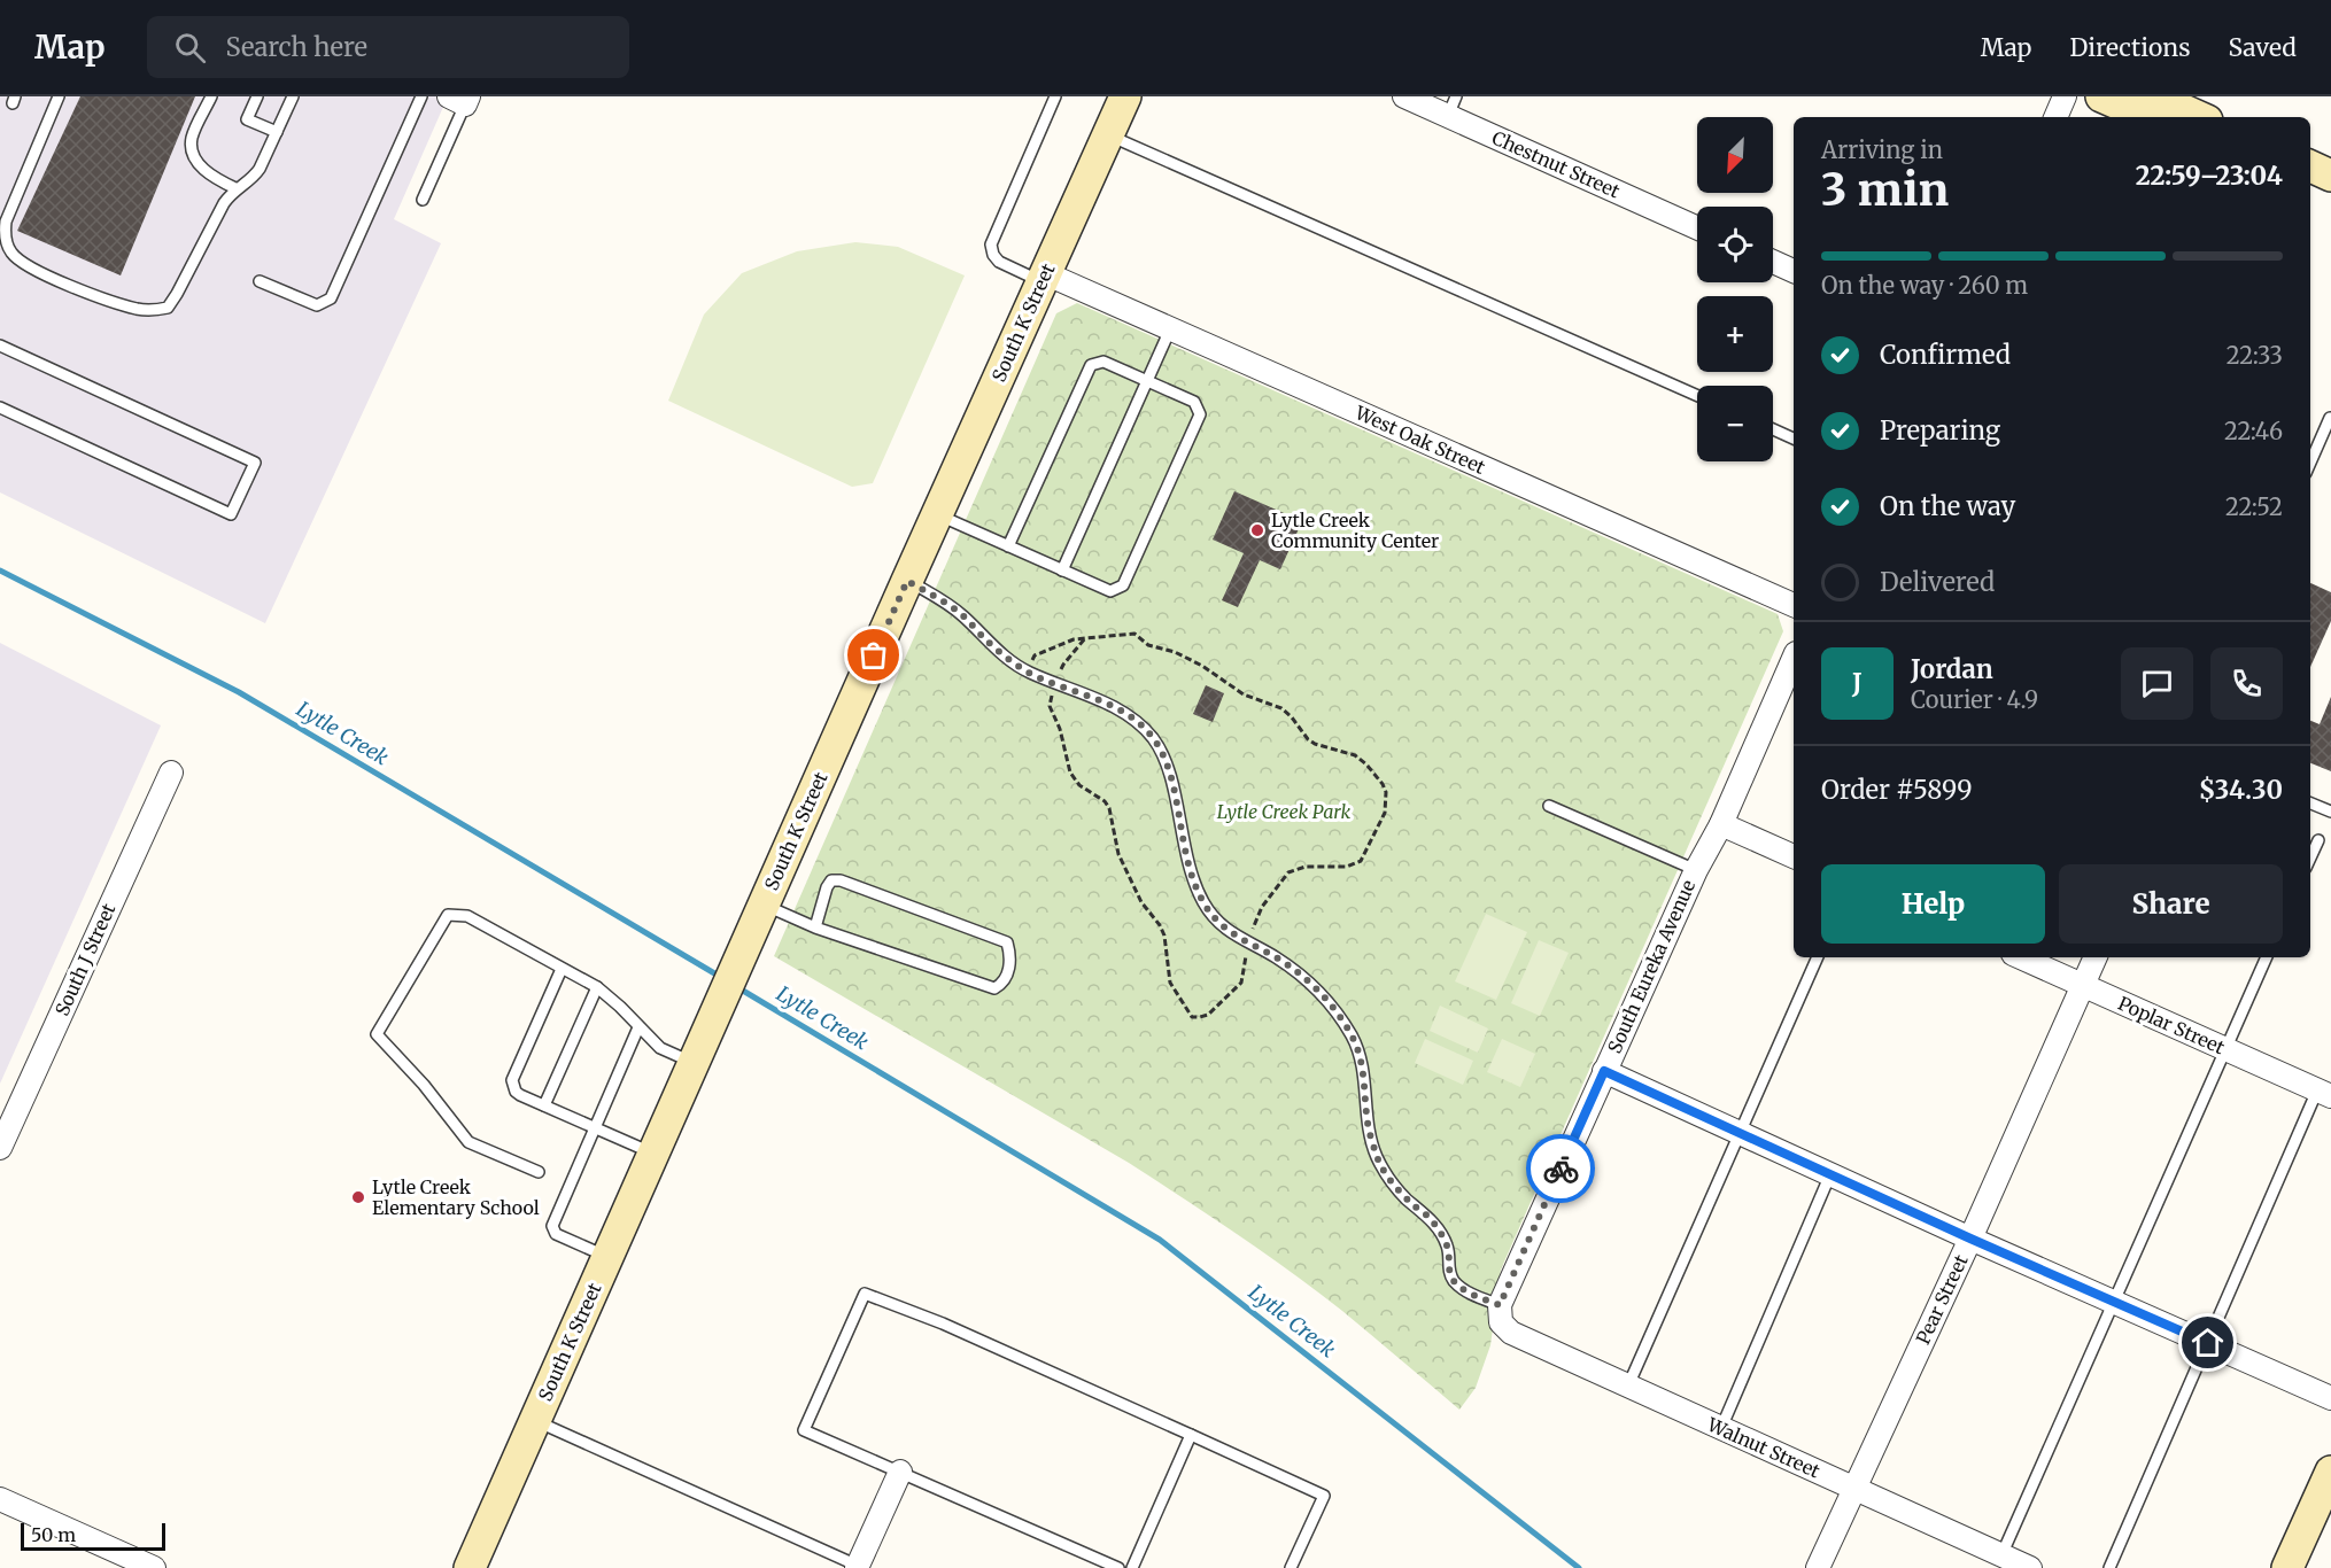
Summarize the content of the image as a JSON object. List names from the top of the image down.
{
  "streets": {
    "street": [
      "Chestnut Street",
      "South K Street",
      "West Oak Street",
      "South J Street",
      "South Eureka Avenue",
      "Poplar Street",
      "Pear Street",
      "Walnut Street"
    ]
  },
  "crossings": [
    ["South K Street", "West Oak Street"],
    ["South Eureka Avenue", "Walnut Street"],
    ["Poplar Street", "Pear Street"],
    ["Pear Street", "Walnut Street"]
  ],
  "water": ["Lytle Creek"],
  "parks": ["Lytle Creek Park"],
  "places": ["Lytle Creek Community Center", "Lytle Creek Elementary School"],
  "scale_bar": "50 m",
  "north": "bottom left",
  "page": {
    "header": "Map",
    "search": "Search here",
    "nav": ["Map", "Directions", "Saved"],
    "map_buttons": ["+", "−"],
    "heading": ["3 min", "Arriving in", "22:59–23:04"],
    "panel": [
      "Jordan",
      "Courier · 4.9",
      "Order #5899",
      "$34.30"
    ],
    "bar": "On the way · 260 m",
    "list": [
      ["Confirmed", "22:33"],
      ["Preparing", "22:46"],
      ["On the way", "22:52"],
      "Delivered"
    ],
    "round": "J",
    "buttons": ["Help", "Share"],
    "scale": "50 m"
  }
}
